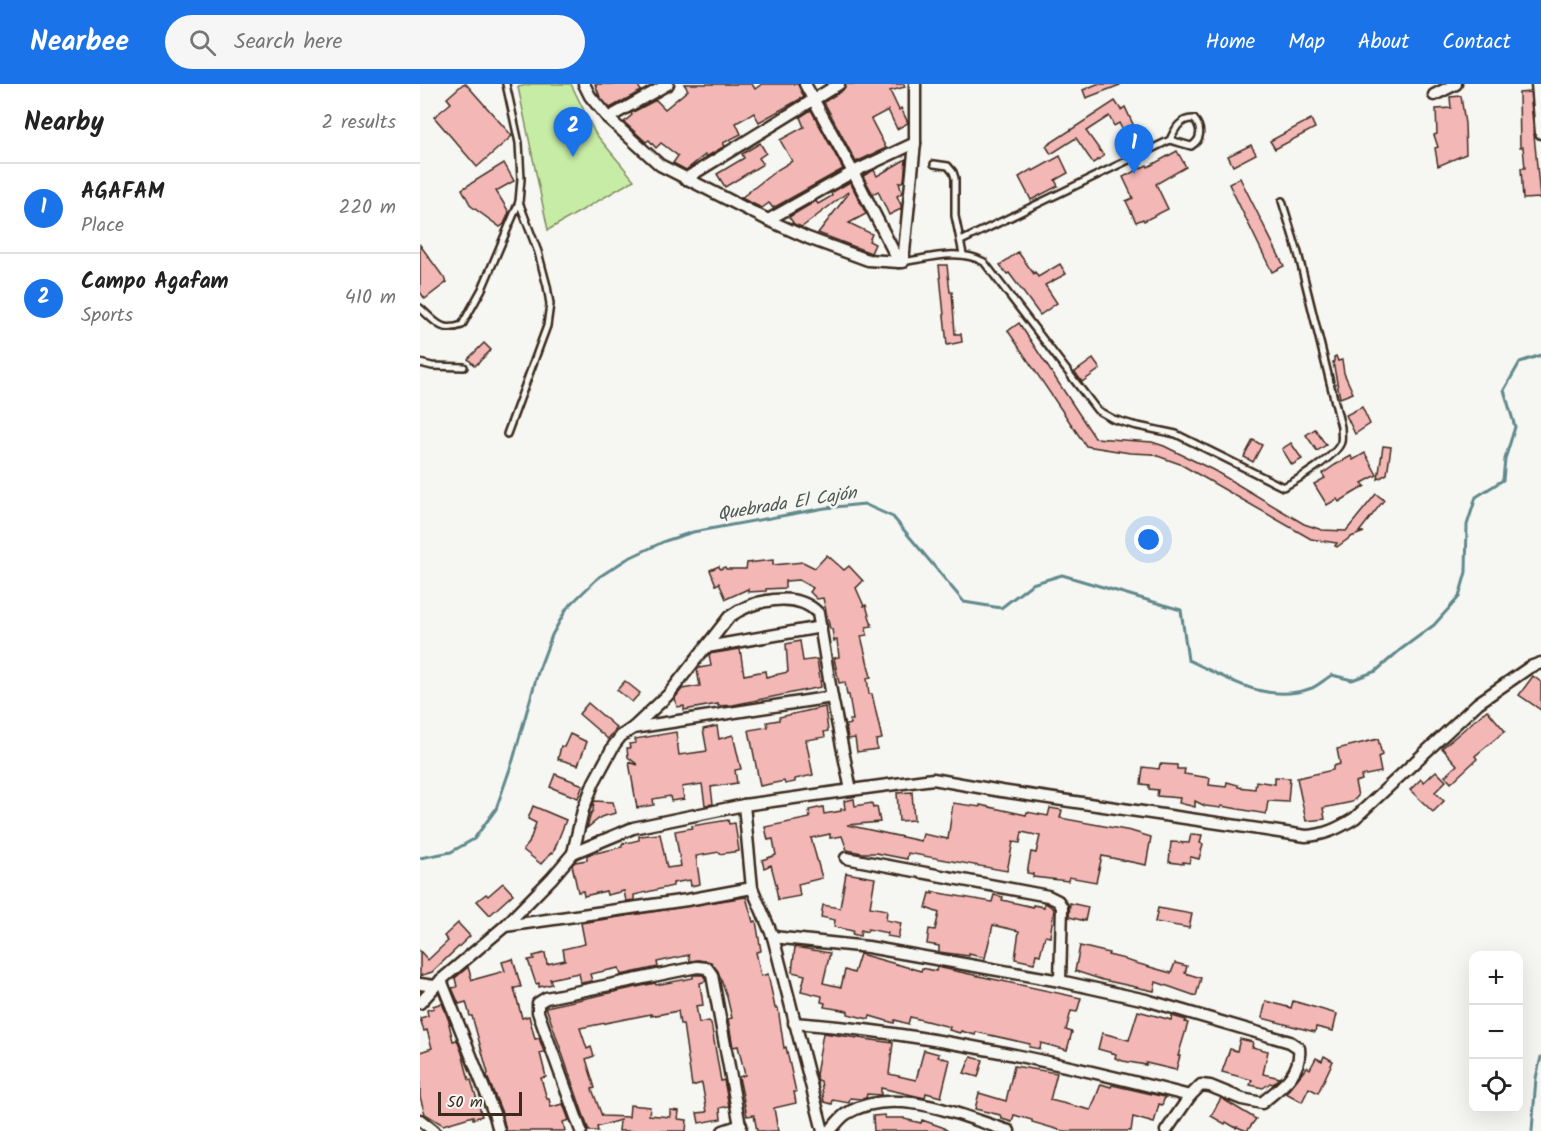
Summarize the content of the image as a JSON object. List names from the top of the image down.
{
  "water": ["Quebrada El Cajón"],
  "scale_bar": "50 m",
  "page": {
    "header": "Nearbee",
    "search": "Search here",
    "nav": [
      "Home",
      "Map",
      "About",
      "Contact"
    ],
    "heading": ["Nearby", "2 results"],
    "pins": ["2", "1"],
    "list": [
      {
        "mark": "1",
        "name": "AGAFAM",
        "note": "Place",
        "value": "220 m"
      },
      {
        "mark": "2",
        "name": "Campo Agafam",
        "note": "Sports",
        "value": "410 m"
      }
    ],
    "map_buttons": ["+", "−"],
    "scale": "50 m"
  }
}
